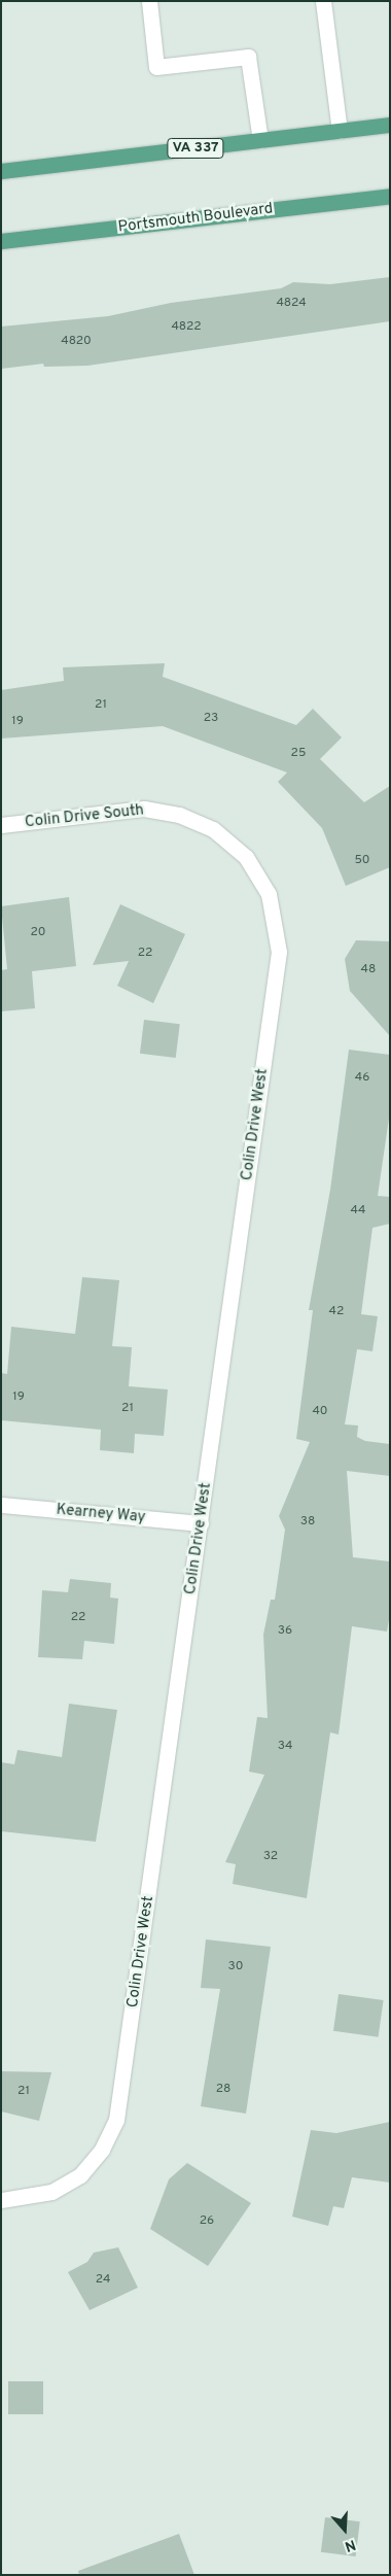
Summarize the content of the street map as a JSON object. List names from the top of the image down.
{
  "streets": {
    "main road": ["VA 337", "Portsmouth Boulevard"],
    "street": ["Colin Drive South", "Colin Drive West", "Kearney Way"]
  },
  "crossings": [
    ["Colin Drive South", "Colin Drive West"],
    ["Colin Drive West", "Kearney Way"]
  ],
  "house_numbers": [
    "4824",
    "4822",
    "4820",
    "21",
    "23",
    "19",
    "25",
    "50",
    "20",
    "22",
    "48",
    "46",
    "44",
    "42",
    "19",
    "21",
    "40",
    "38",
    "22",
    "36",
    "34",
    "32",
    "30",
    "28",
    "21",
    "26",
    "24"
  ],
  "north": "bottom"
}
